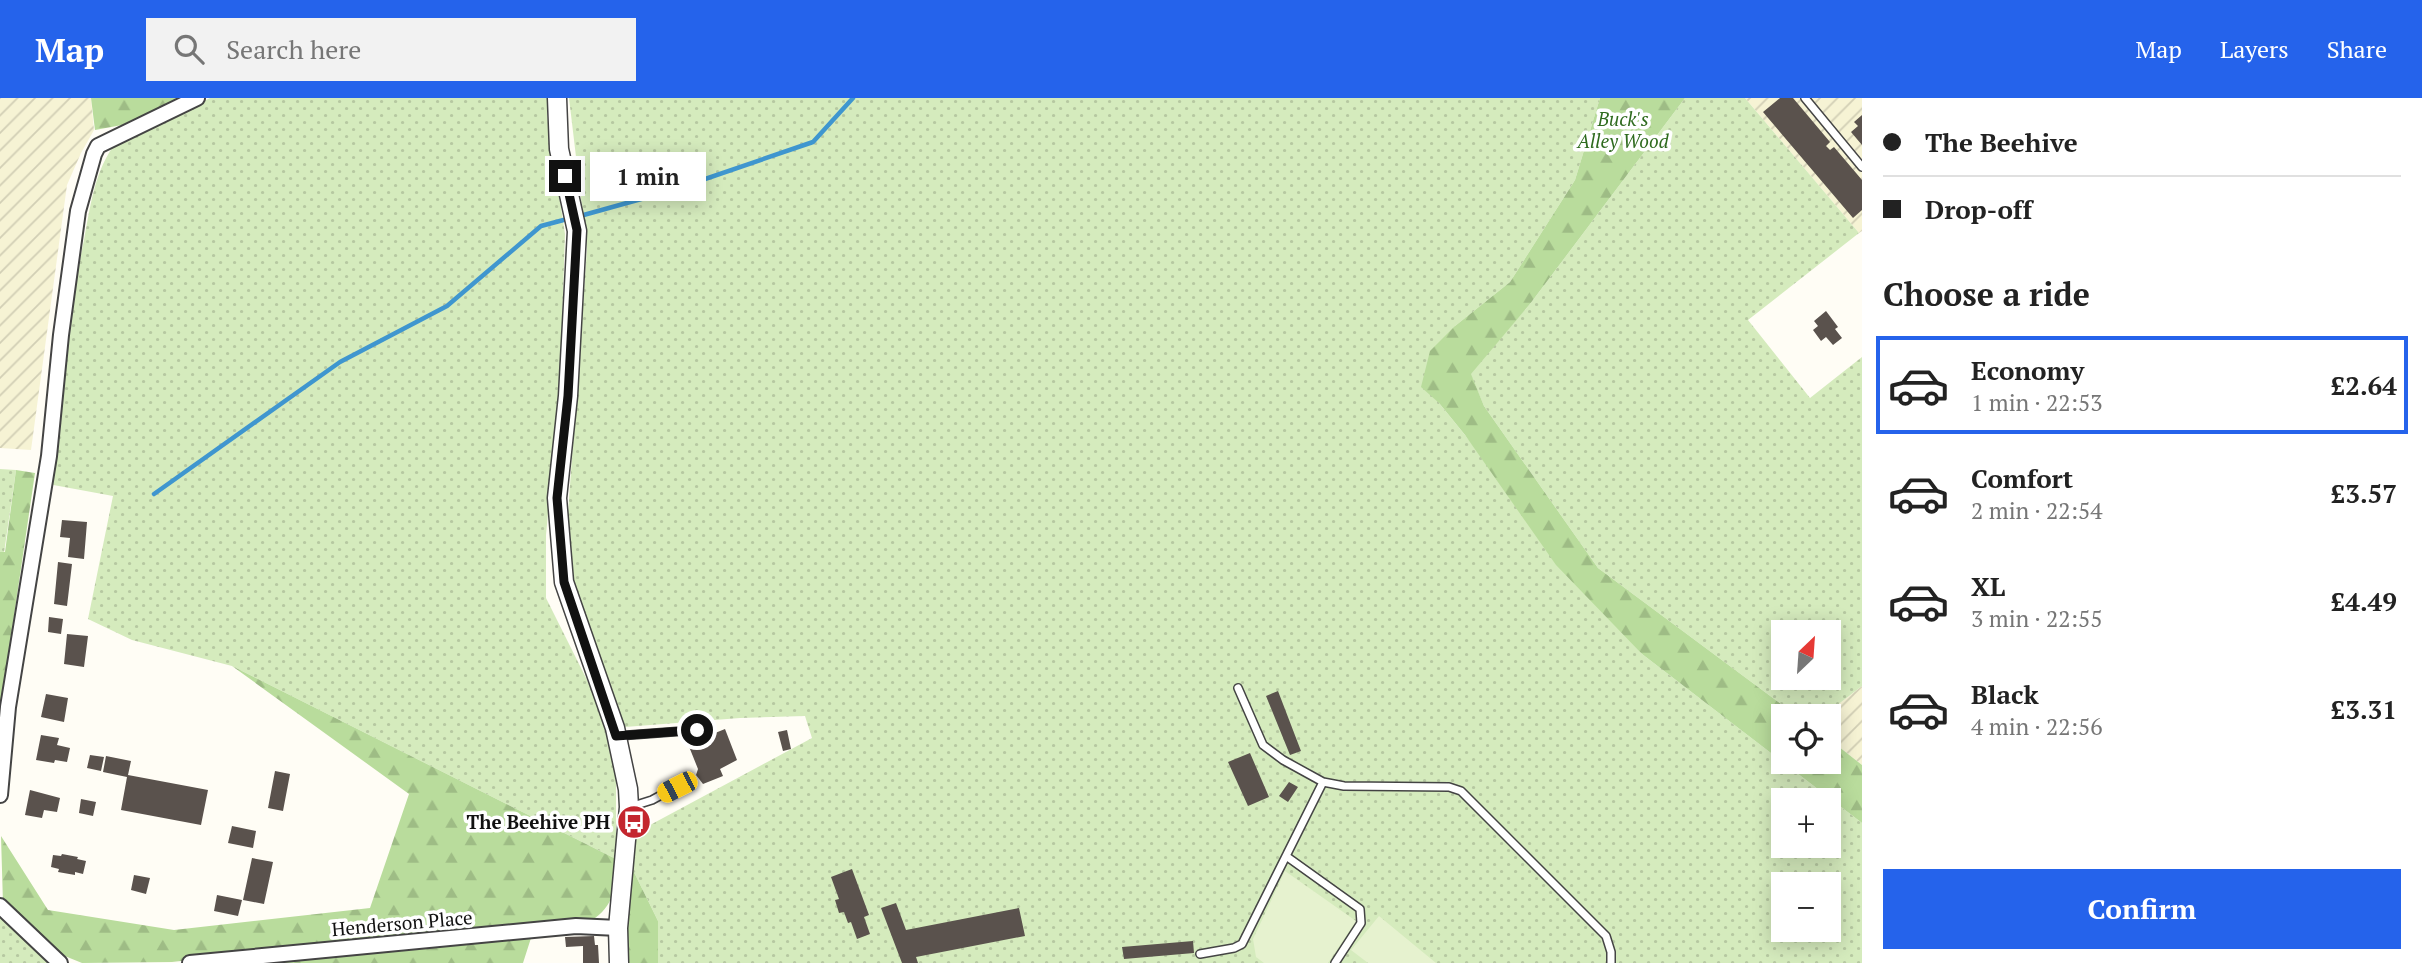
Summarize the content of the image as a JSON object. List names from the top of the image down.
{
  "streets": {
    "street": ["Henderson Place"]
  },
  "parks": ["Buck's Alley Wood"],
  "places": {
    "bus stop": ["The Beehive PH"]
  },
  "north": "top right",
  "page": {
    "header": "Map",
    "search": "Search here",
    "nav": ["Map", "Layers", "Share"],
    "banner": ["The Beehive", "Drop-off"],
    "bubble": "1 min",
    "heading": "Choose a ride",
    "list": [
      {
        "name": "Economy",
        "note": "1 min · 22:53",
        "value": "£2.64"
      },
      {
        "name": "Comfort",
        "note": "2 min · 22:54",
        "value": "£3.57"
      },
      {
        "name": "XL",
        "note": "3 min · 22:55",
        "value": "£4.49"
      },
      {
        "name": "Black",
        "note": "4 min · 22:56",
        "value": "£3.31"
      }
    ],
    "map_buttons": ["+", "−"],
    "buttons": "Confirm"
  }
}
